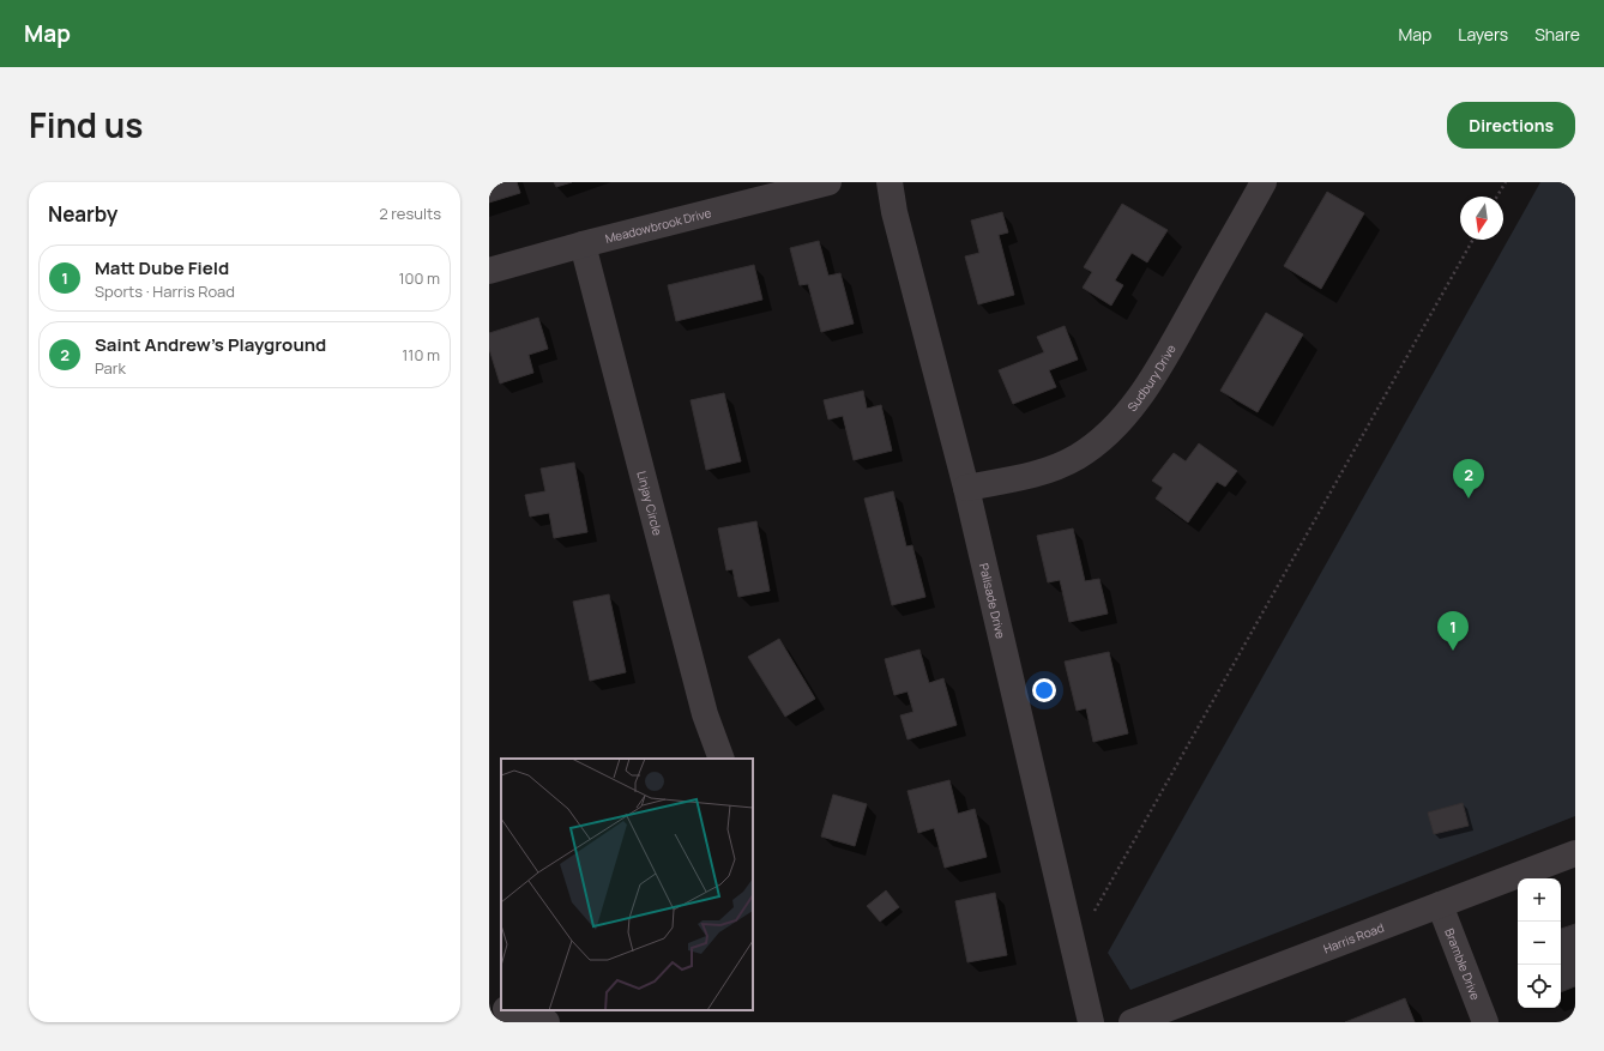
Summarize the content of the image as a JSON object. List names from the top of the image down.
{
  "streets": {
    "street": [
      "Meadowbrook Drive",
      "Sudbury Drive",
      "Linjay Circle",
      "Palisade Drive",
      "Harris Road",
      "Bramble Drive"
    ]
  },
  "crossings": [
    ["Meadowbrook Drive", "Linjay Circle"],
    ["Sudbury Drive", "Palisade Drive"],
    ["Harris Road", "Bramble Drive"]
  ],
  "north": "bottom",
  "page": {
    "header": "Map",
    "nav": ["Map", "Layers", "Share"],
    "title": "Find us",
    "buttons": "Directions",
    "heading": ["Nearby", "2 results"],
    "list": [
      {
        "mark": "1",
        "name": "Matt Dube Field",
        "note": "Sports · Harris Road",
        "value": "100 m"
      },
      {
        "mark": "2",
        "name": "Saint Andrew's Playground",
        "note": "Park",
        "value": "110 m"
      }
    ],
    "pins": ["2", "1"],
    "map_buttons": ["+", "−"]
  }
}
